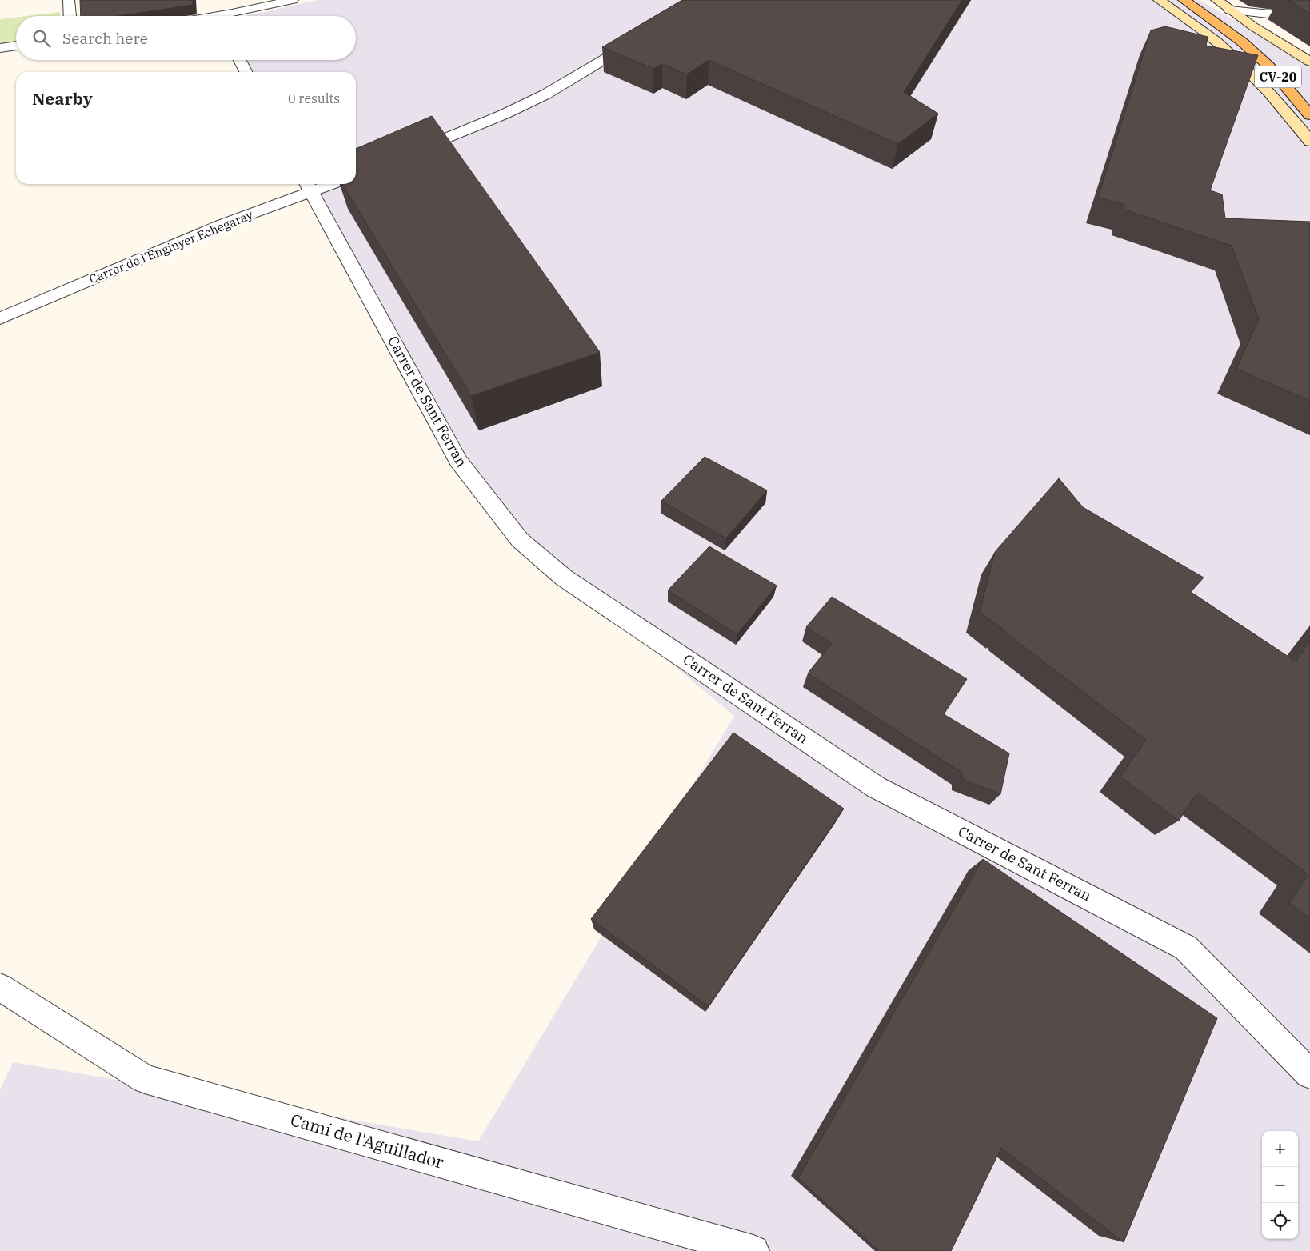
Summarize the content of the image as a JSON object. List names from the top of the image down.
{
  "streets": {
    "main road": ["CV-20"],
    "street": ["Carrer de l'Enginyer Echegaray", "Carrer de Sant Ferran", "Camí de l'Aguillador"]
  },
  "crossings": [
    ["Carrer de l'Enginyer Echegaray", "Carrer de Sant Ferran"]
  ],
  "page": {
    "search": "Search here",
    "heading": ["Nearby", "0 results"],
    "map_buttons": ["+", "−"]
  }
}
